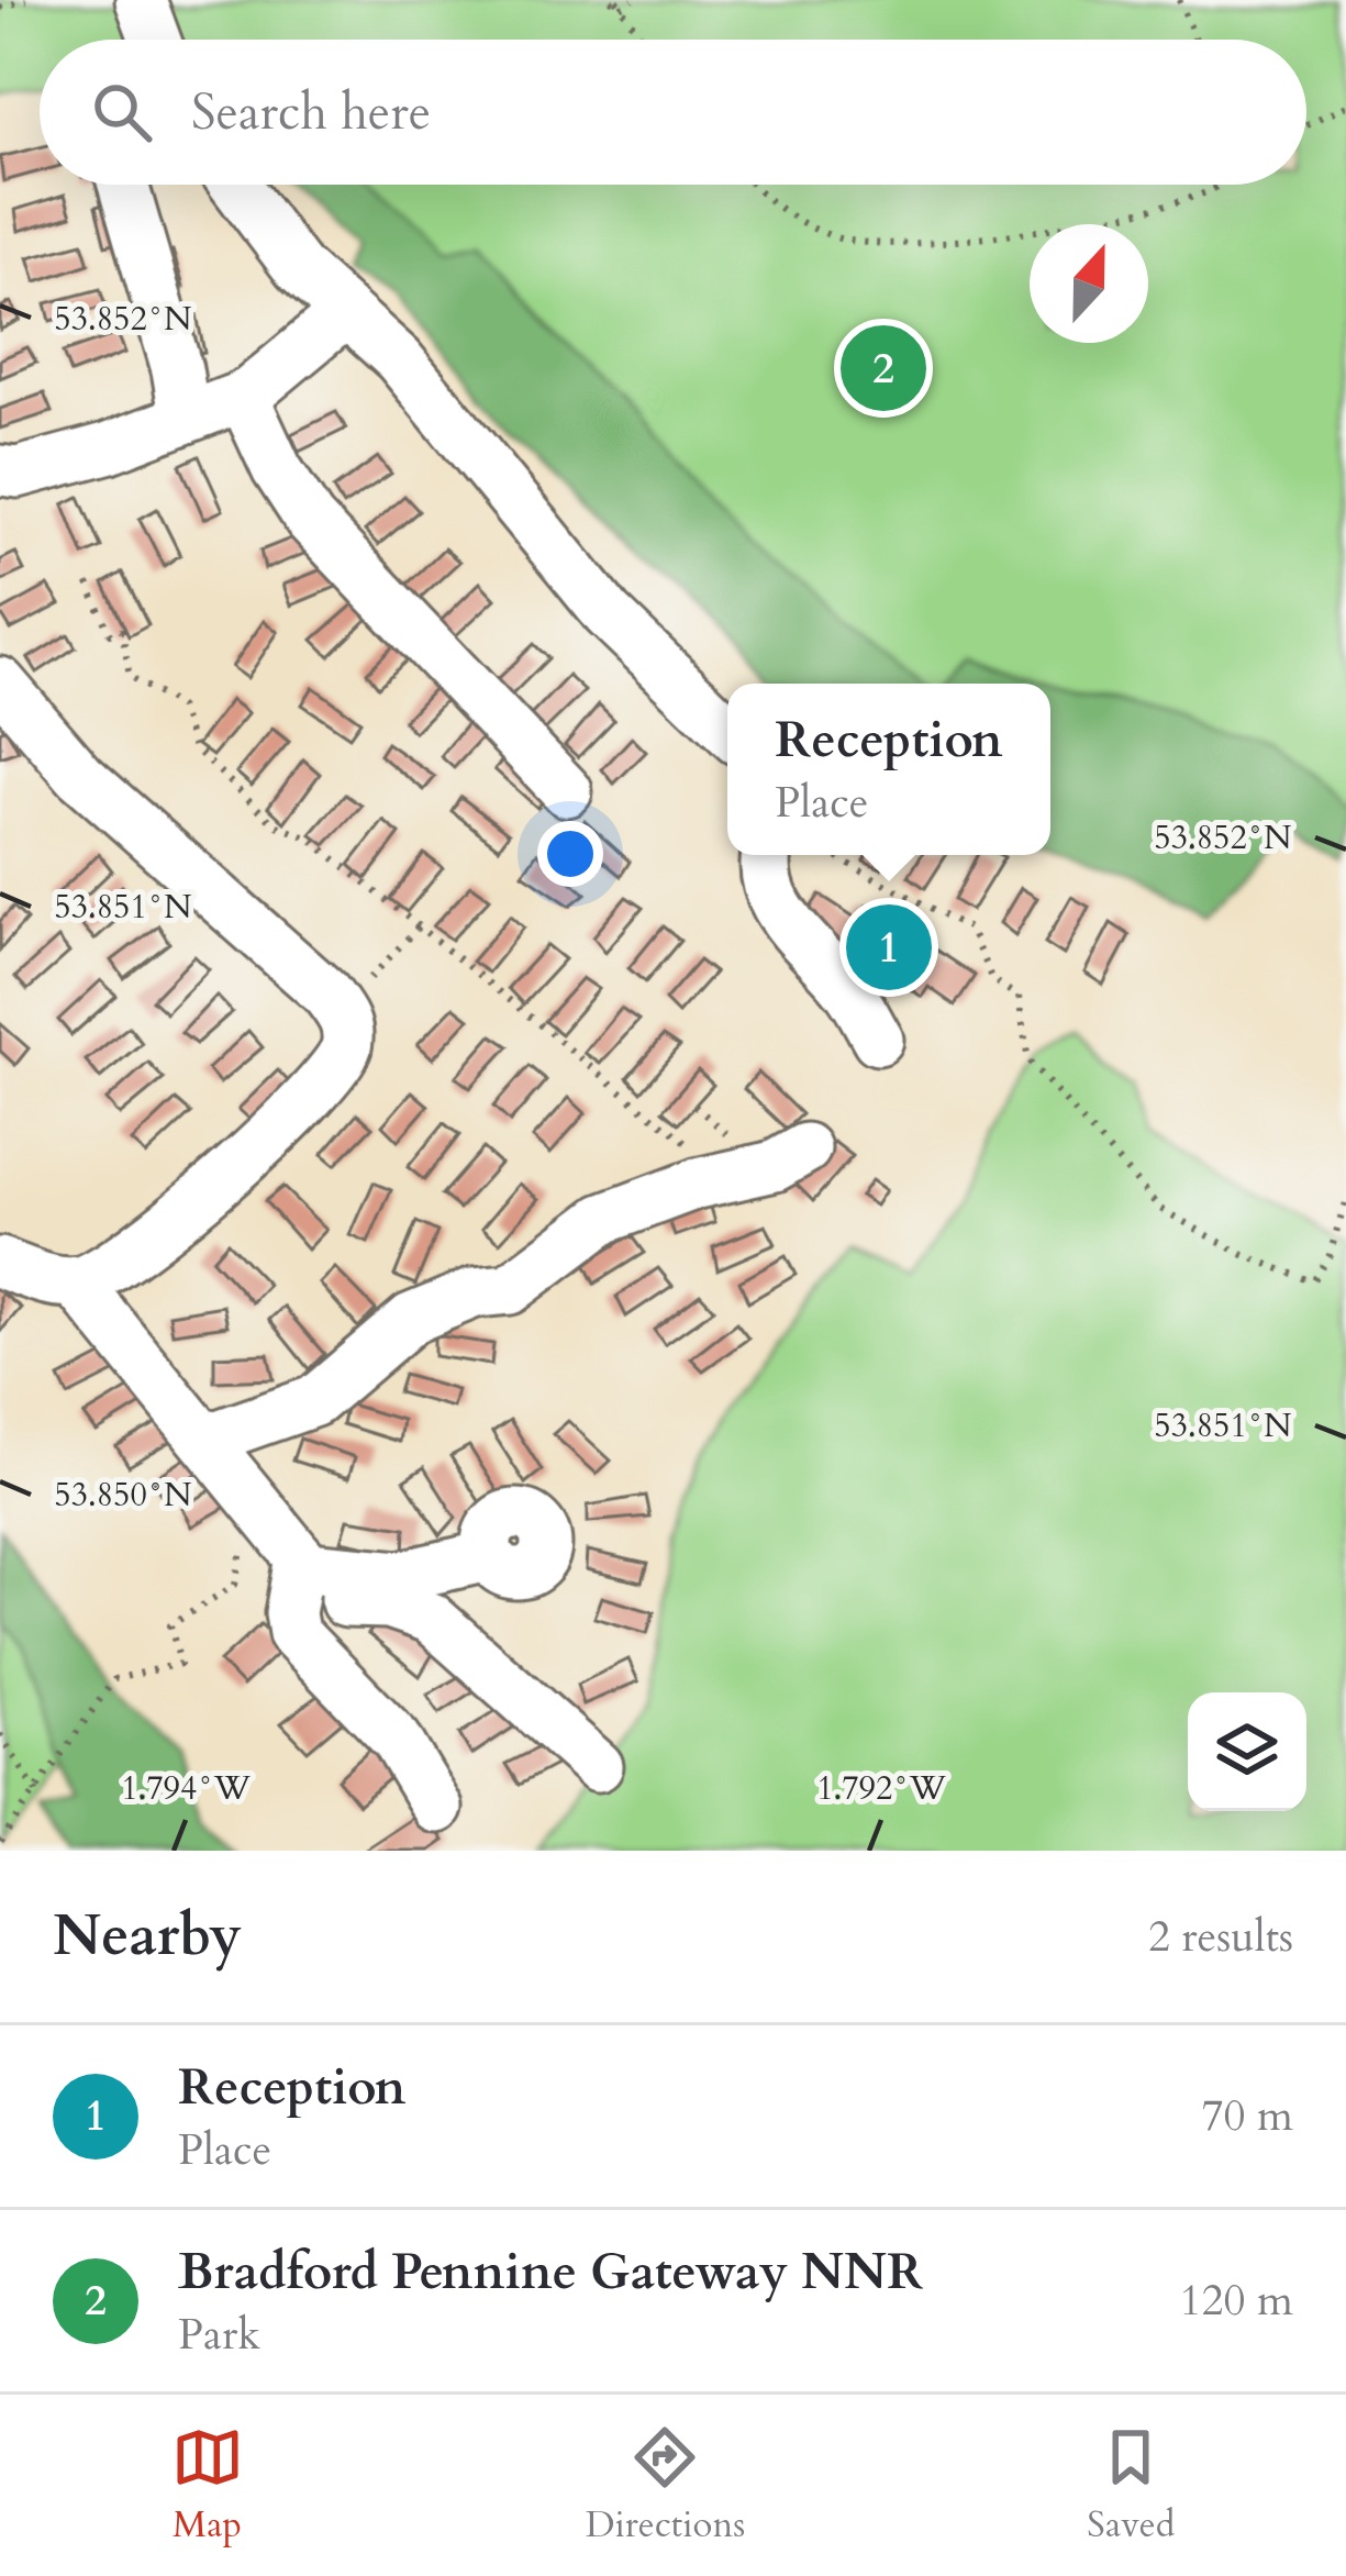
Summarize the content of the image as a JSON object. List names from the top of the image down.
{
  "north": "top",
  "page": {
    "search": "Search here",
    "pins": ["2", "1"],
    "popup": ["Reception", "Place"],
    "heading": ["Nearby", "2 results"],
    "list": [
      {
        "mark": "1",
        "name": "Reception",
        "note": "Place",
        "value": "70 m"
      },
      {
        "mark": "2",
        "name": "Bradford Pennine Gateway NNR",
        "note": "Park",
        "value": "120 m"
      }
    ],
    "nav": ["Map", "Directions", "Saved"]
  },
  "coordinates": [
    "53.852°N",
    "53.851°N",
    "53.850°N",
    "1.794°W",
    "1.792°W"
  ]
}
